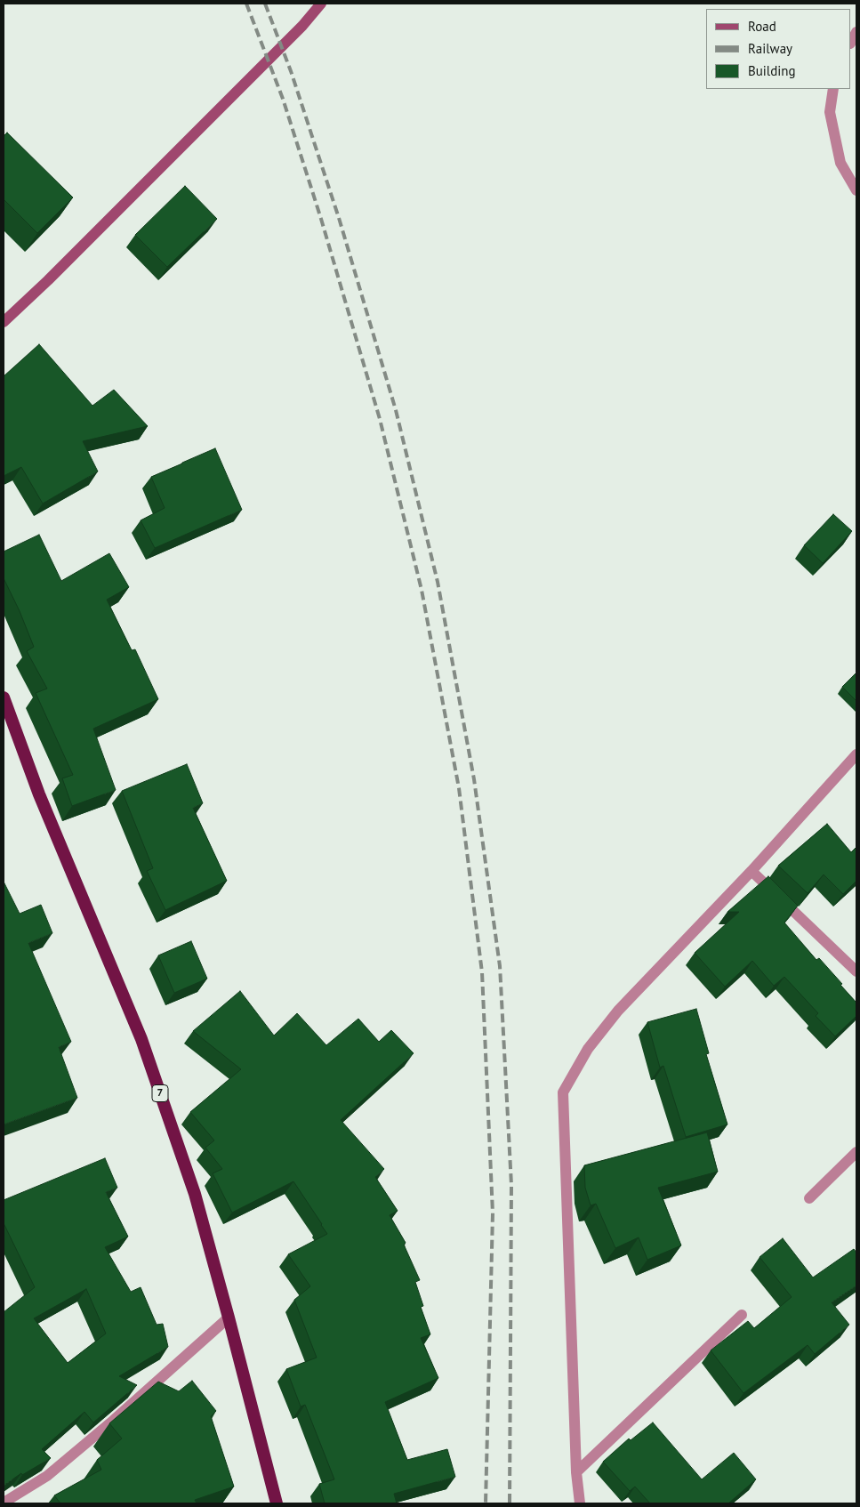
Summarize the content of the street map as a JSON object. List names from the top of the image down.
{
  "streets": {
    "highway": ["7"]
  },
  "legend": ["Road", "Railway", "Building"]
}
